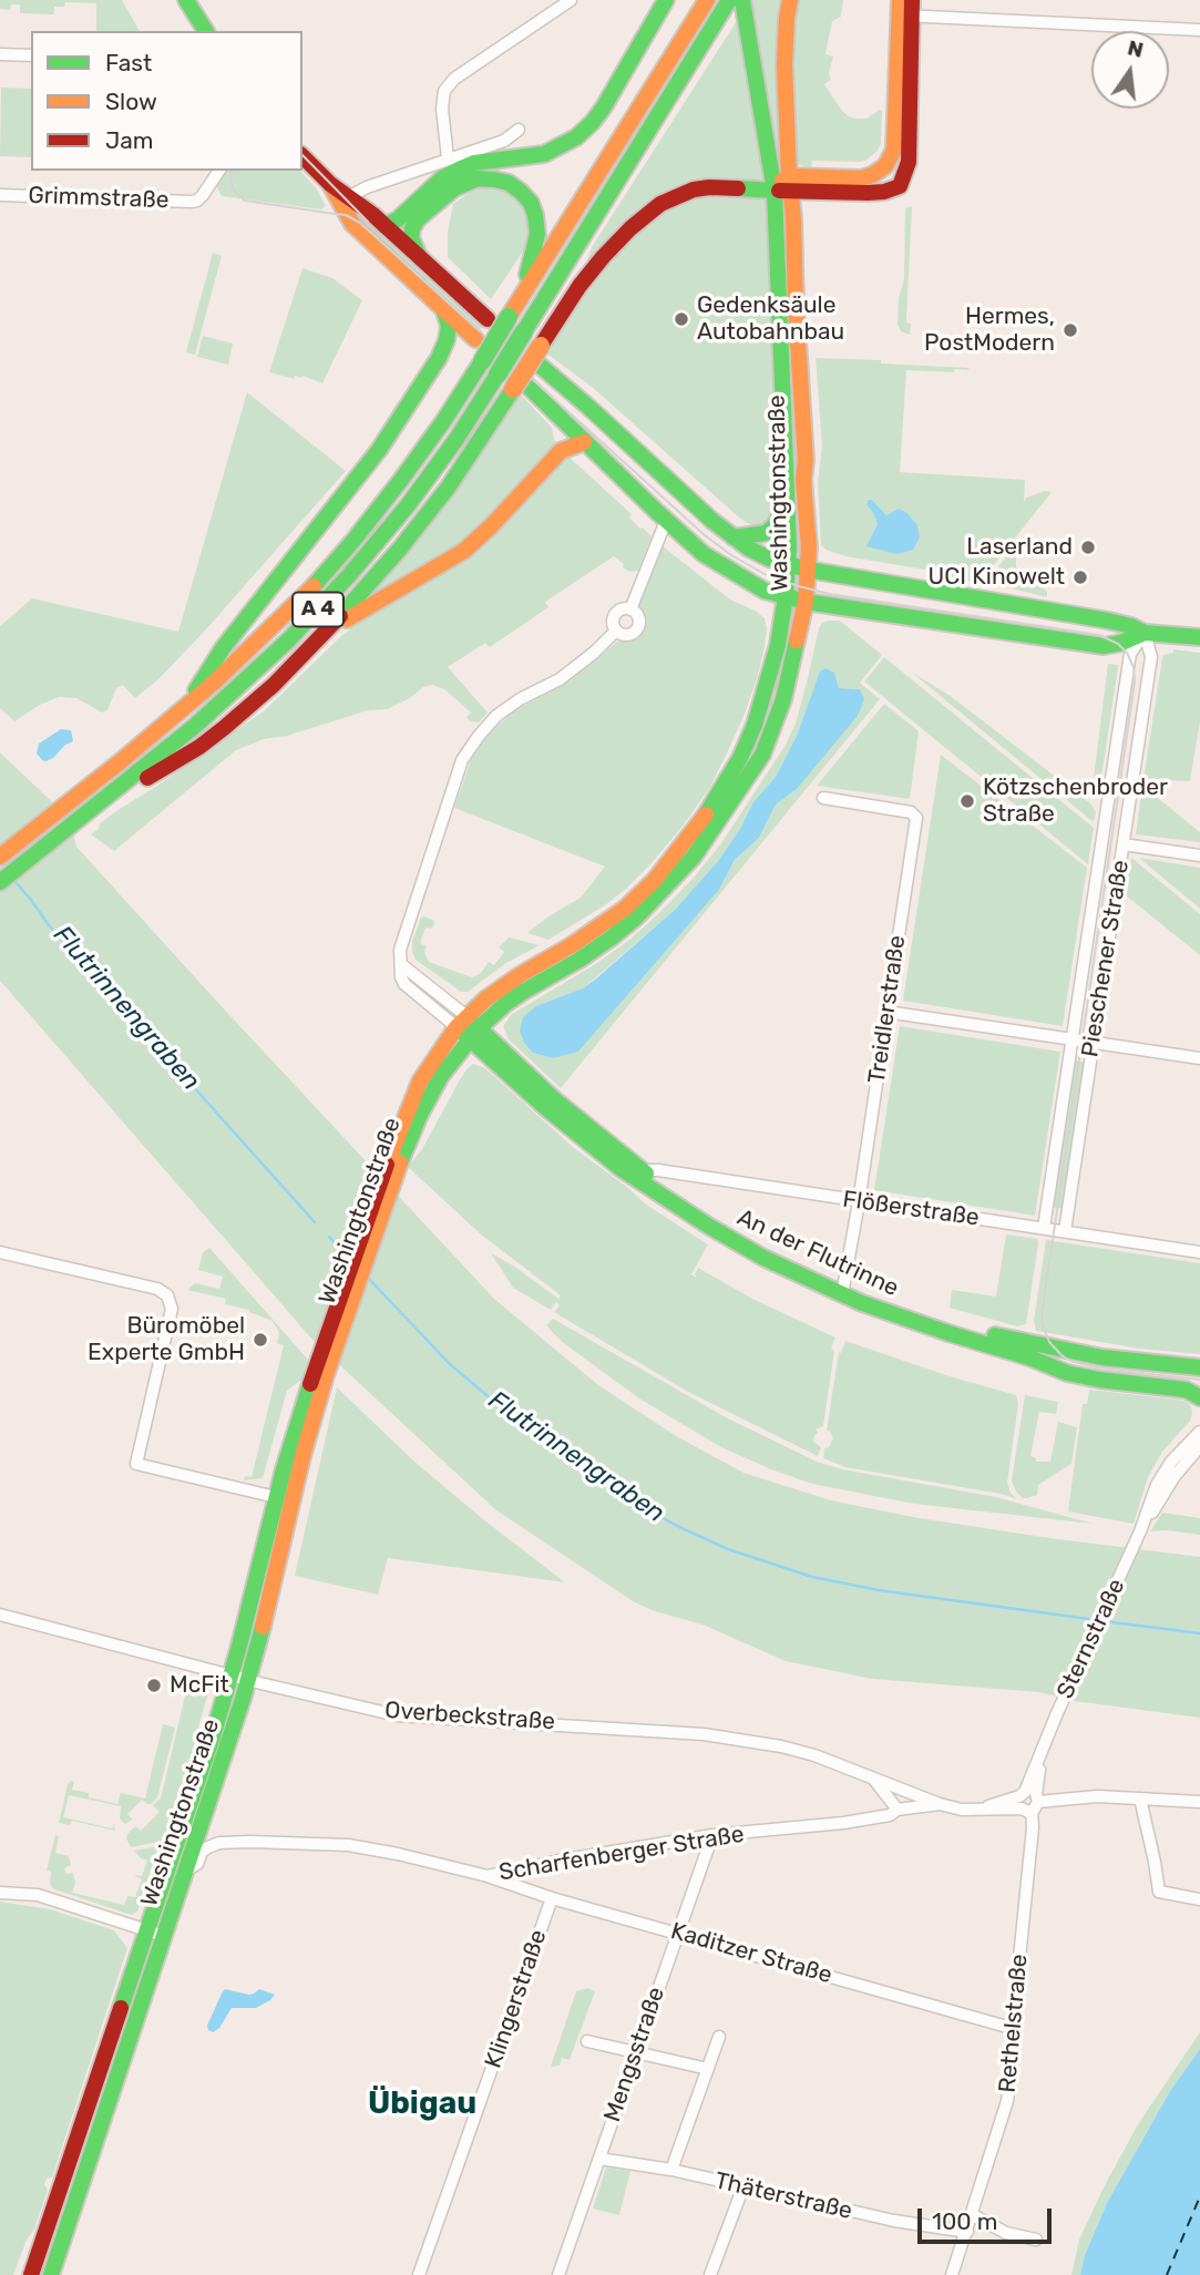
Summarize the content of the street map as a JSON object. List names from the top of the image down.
{
  "streets": {
    "main road": ["Washingtonstraße", "A 4", "An der Flutrinne"],
    "street": [
      "Grimmstraße",
      "Pieschener Straße",
      "Treidlerstraße",
      "Flößerstraße",
      "Sternstraße",
      "Overbeckstraße",
      "Scharfenberger Straße",
      "Kaditzer Straße",
      "Klingerstraße",
      "Rethelstraße",
      "Mengsstraße",
      "Thäterstraße"
    ]
  },
  "crossings": [
    ["Washingtonstraße", "An der Flutrinne"],
    ["Washingtonstraße", "Overbeckstraße"],
    ["Pieschener Straße", "Flößerstraße"],
    ["Treidlerstraße", "Flößerstraße"],
    ["Treidlerstraße", "An der Flutrinne"],
    ["Flößerstraße", "An der Flutrinne"],
    ["Sternstraße", "Scharfenberger Straße"],
    ["Sternstraße", "Rethelstraße"],
    ["Overbeckstraße", "Scharfenberger Straße"],
    ["Scharfenberger Straße", "Kaditzer Straße"],
    ["Scharfenberger Straße", "Rethelstraße"],
    ["Scharfenberger Straße", "Mengsstraße"],
    ["Kaditzer Straße", "Klingerstraße"],
    ["Kaditzer Straße", "Rethelstraße"],
    ["Kaditzer Straße", "Mengsstraße"],
    ["Rethelstraße", "Thäterstraße"],
    ["Mengsstraße", "Thäterstraße"]
  ],
  "districts": ["Übigau"],
  "water": ["Flutrinnengraben"],
  "places": [
    "Gedenksäule Autobahnbau",
    "Hermes, PostModern",
    "Laserland",
    "UCI Kinowelt",
    "Kötzschenbroder Straße",
    "Büromöbel Experte GmbH",
    "McFit"
  ],
  "legend": ["Fast", "Slow", "Jam"],
  "scale_bar": "100 m",
  "north": "top"
}
